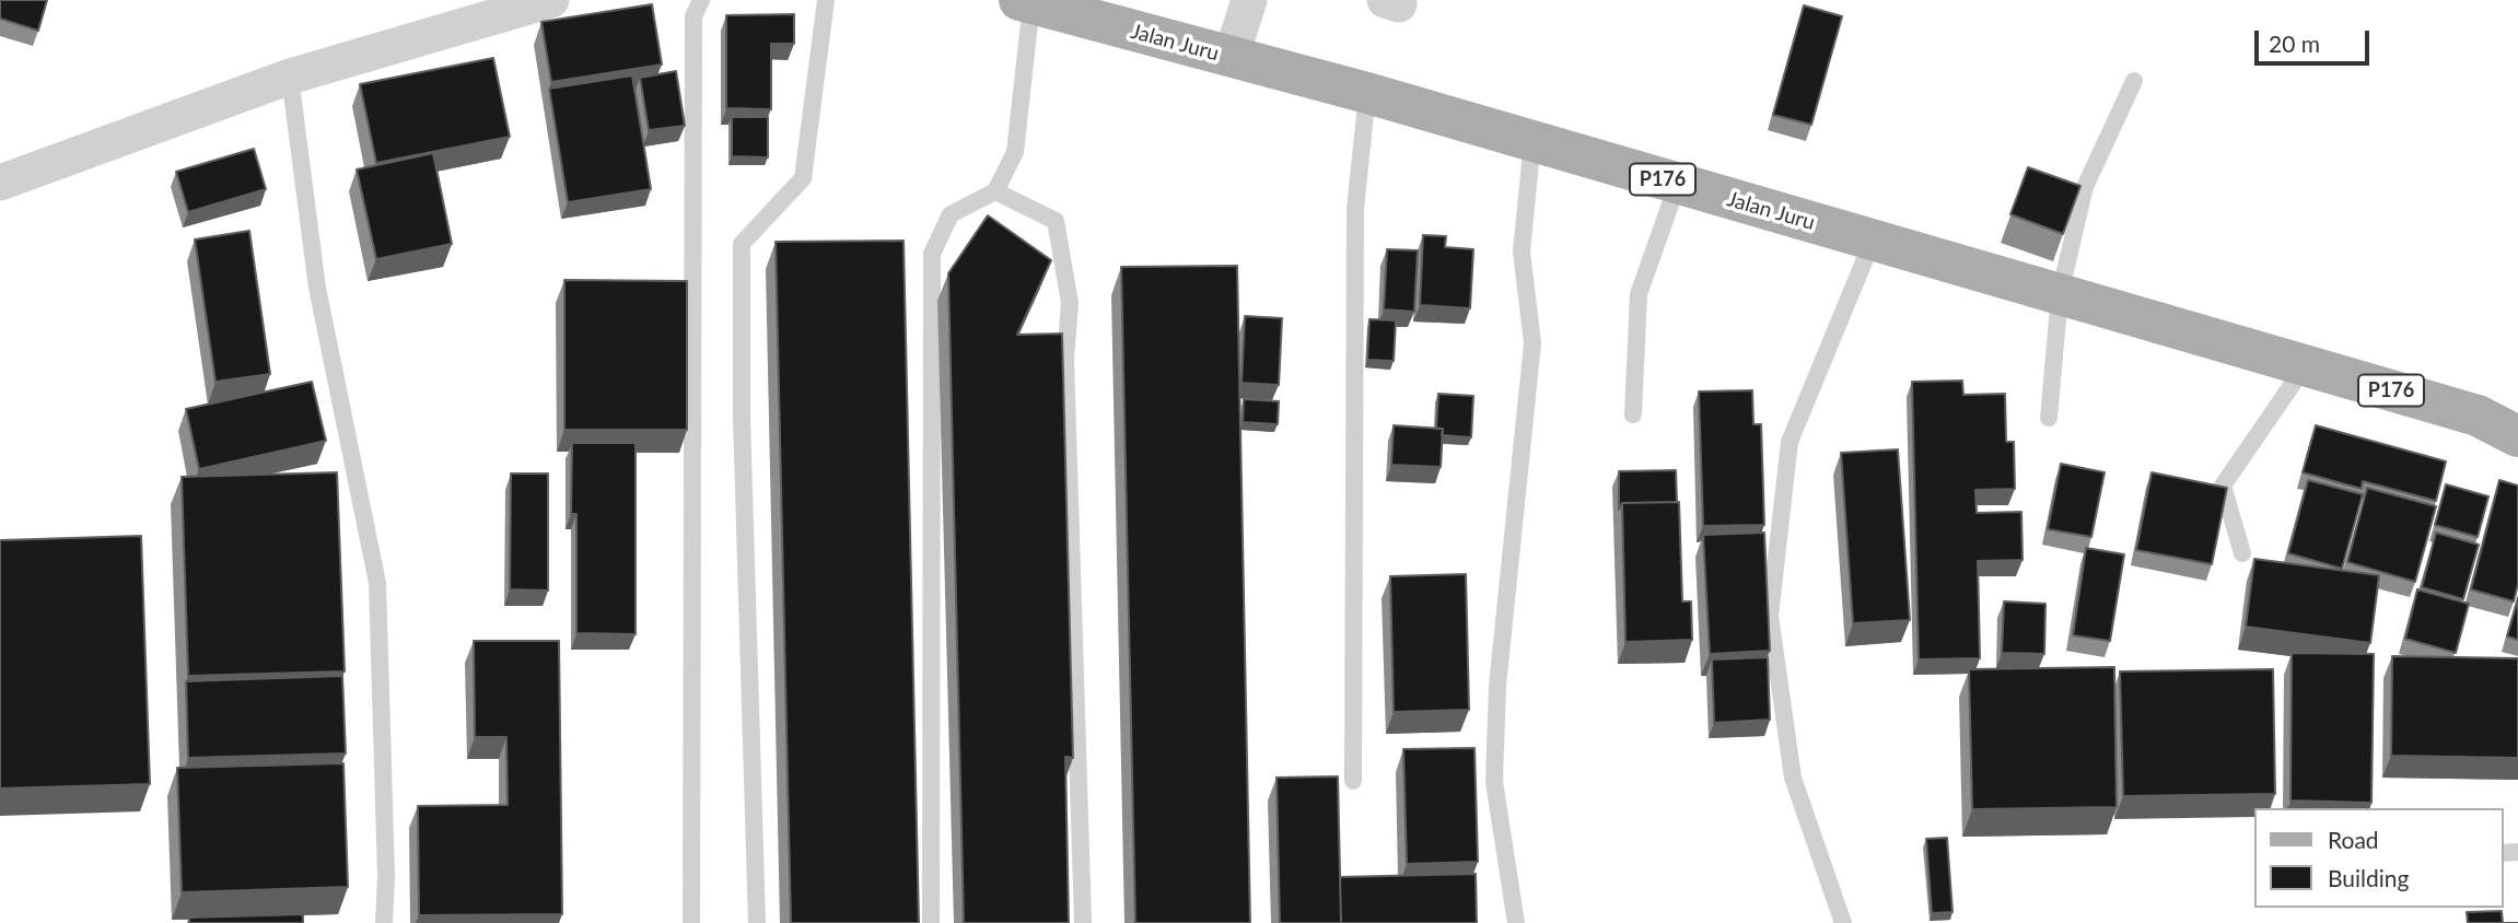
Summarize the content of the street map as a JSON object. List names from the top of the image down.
{
  "streets": {
    "main road": ["Jalan Juru", "P176"]
  },
  "legend": ["Road", "Building"],
  "scale_bar": "20 m"
}
